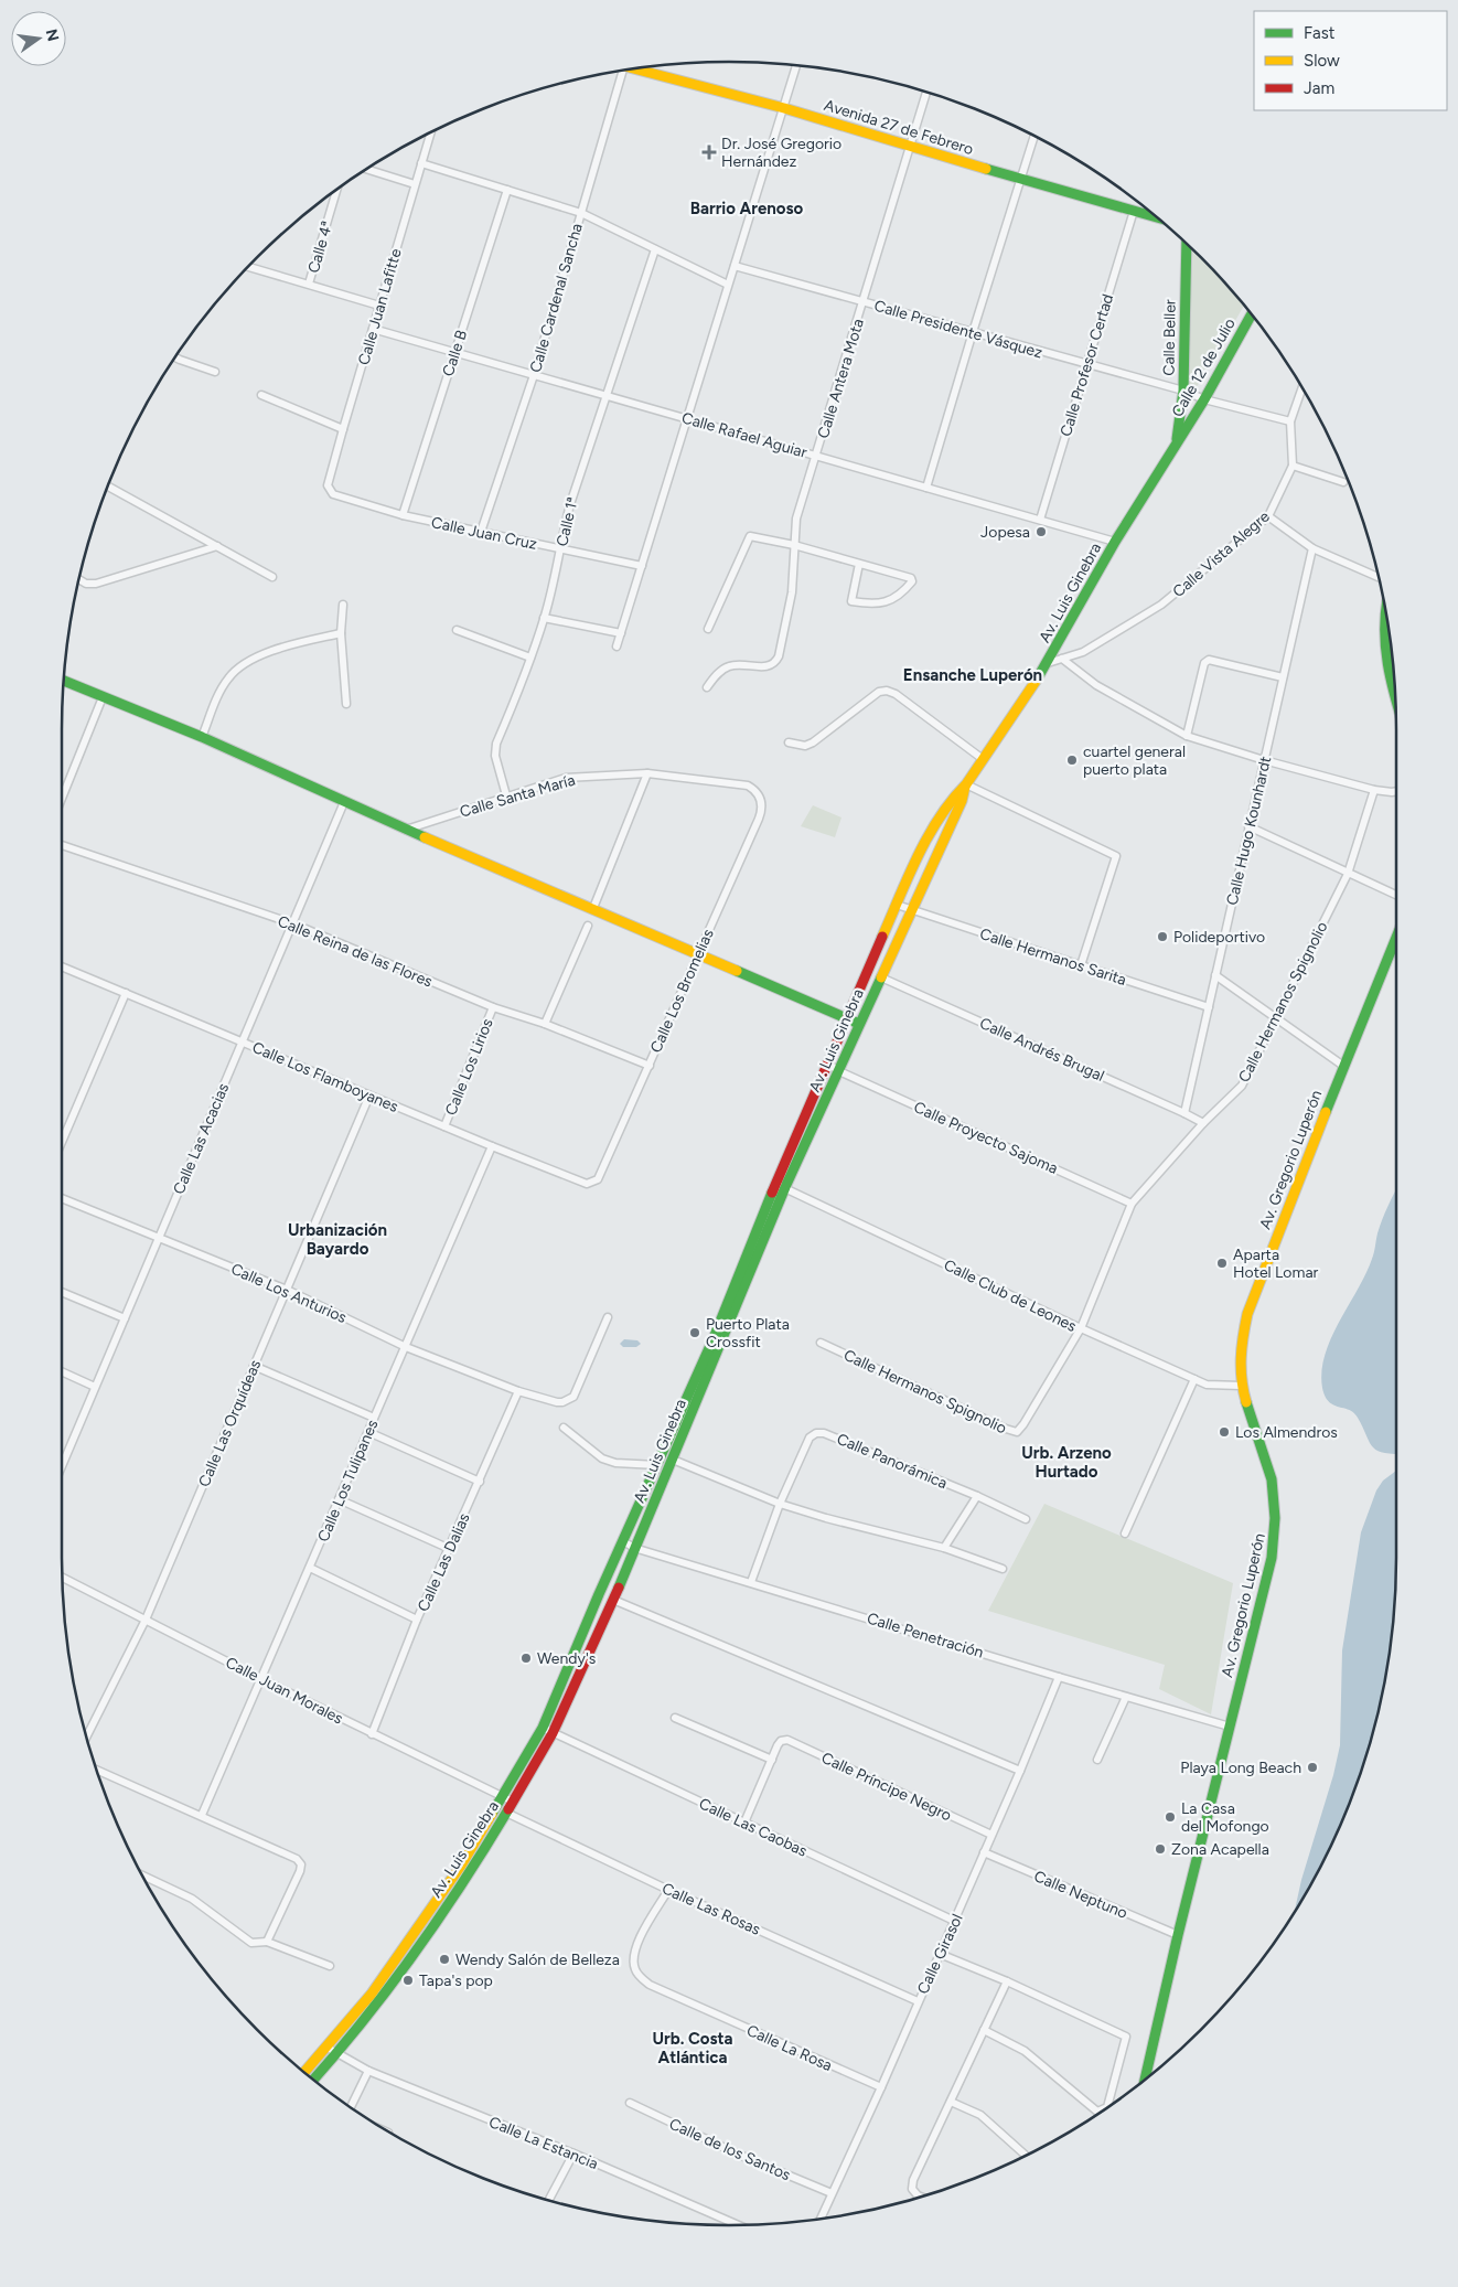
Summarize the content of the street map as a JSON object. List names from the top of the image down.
{
  "streets": {
    "street": [
      "Avenida 27 de Febrero",
      "Calle 4ª",
      "Calle Cardenal Sancha",
      "Calle Juan Lafitte",
      "Calle Presidente Vásquez",
      "Calle Beller",
      "Calle B",
      "Calle Profesor Certad",
      "Calle 12 de Julio",
      "Calle Antera Mota",
      "Calle Rafael Aguiar",
      "Calle 1ª",
      "Calle Juan Cruz",
      "Calle Vista Alegre",
      "Av. Luis Ginebra",
      "Calle Santa María",
      "Calle Hugo Kounhardt",
      "Calle Reina de las Flores",
      "Calle Hermanos Sarita",
      "Calle Los Bromelias",
      "Calle Hermanos Spignolio",
      "Calle Andrés Brugal",
      "Calle Los Lirios",
      "Calle Los Flamboyanes",
      "Calle Proyecto Sajoma",
      "Calle Las Acacias",
      "Av. Gregorio Luperón",
      "Calle Los Anturios",
      "Calle Club de Leones",
      "Calle Las Orquídeas",
      "Calle Panorámica",
      "Calle Los Tulipanes",
      "Calle Las Dalias",
      "Calle Penetración",
      "Calle Juan Morales",
      "Calle Príncipe Negro",
      "Calle Las Caobas",
      "Calle Neptuno",
      "Calle Las Rosas",
      "Calle Girasol",
      "Calle La Rosa",
      "Calle La Estancia",
      "Calle de los Santos"
    ]
  },
  "crossings": [
    ["Avenida 27 de Febrero", "Calle Profesor Certad"],
    ["Avenida 27 de Febrero", "Calle Antera Mota"],
    ["Calle Cardenal Sancha", "Calle Rafael Aguiar"],
    ["Calle Cardenal Sancha", "Calle Juan Cruz"],
    ["Calle Juan Lafitte", "Calle Rafael Aguiar"],
    ["Calle Juan Lafitte", "Calle Juan Cruz"],
    ["Calle Presidente Vásquez", "Calle Beller"],
    ["Calle Presidente Vásquez", "Calle Profesor Certad"],
    ["Calle Presidente Vásquez", "Calle 12 de Julio"],
    ["Calle Presidente Vásquez", "Calle Antera Mota"],
    ["Calle Beller", "Calle 12 de Julio"],
    ["Calle Beller", "Av. Luis Ginebra"],
    ["Calle B", "Calle Rafael Aguiar"],
    ["Calle B", "Calle Juan Cruz"],
    ["Calle Profesor Certad", "Calle Rafael Aguiar"],
    ["Calle 12 de Julio", "Av. Luis Ginebra"],
    ["Calle Antera Mota", "Calle Rafael Aguiar"],
    ["Calle Rafael Aguiar", "Calle 1ª"],
    ["Calle Rafael Aguiar", "Av. Luis Ginebra"],
    ["Calle 1ª", "Calle Juan Cruz"],
    ["Calle 1ª", "Calle Santa María"],
    ["Calle Vista Alegre", "Av. Luis Ginebra"],
    ["Av. Luis Ginebra", "Calle Hermanos Sarita"],
    ["Av. Luis Ginebra", "Calle Andrés Brugal"],
    ["Av. Luis Ginebra", "Calle Proyecto Sajoma"],
    ["Av. Luis Ginebra", "Calle Club de Leones"],
    ["Av. Luis Ginebra", "Calle Penetración"],
    ["Av. Luis Ginebra", "Calle Juan Morales"],
    ["Av. Luis Ginebra", "Calle Las Caobas"],
    ["Av. Luis Ginebra", "Calle Las Rosas"],
    ["Av. Luis Ginebra", "Calle La Estancia"],
    ["Calle Santa María", "Calle Los Bromelias"],
    ["Calle Hugo Kounhardt", "Calle Hermanos Sarita"],
    ["Calle Hugo Kounhardt", "Calle Andrés Brugal"],
    ["Calle Reina de las Flores", "Calle Los Bromelias"],
    ["Calle Reina de las Flores", "Calle Los Lirios"],
    ["Calle Reina de las Flores", "Calle Las Acacias"],
    ["Calle Los Bromelias", "Calle Los Flamboyanes"],
    ["Calle Hermanos Spignolio", "Calle Andrés Brugal"],
    ["Calle Hermanos Spignolio", "Calle Proyecto Sajoma"],
    ["Calle Hermanos Spignolio", "Calle Club de Leones"],
    ["Calle Los Lirios", "Calle Los Flamboyanes"],
    ["Calle Los Flamboyanes", "Calle Las Acacias"],
    ["Calle Los Flamboyanes", "Calle Las Orquídeas"],
    ["Calle Los Flamboyanes", "Calle Los Tulipanes"],
    ["Calle Las Acacias", "Calle Los Anturios"],
    ["Av. Gregorio Luperón", "Calle Club de Leones"],
    ["Av. Gregorio Luperón", "Calle Penetración"],
    ["Av. Gregorio Luperón", "Calle Neptuno"],
    ["Calle Los Anturios", "Calle Las Orquídeas"],
    ["Calle Los Anturios", "Calle Los Tulipanes"],
    ["Calle Los Anturios", "Calle Las Dalias"],
    ["Calle Las Orquídeas", "Calle Juan Morales"],
    ["Calle Panorámica", "Calle Penetración"],
    ["Calle Los Tulipanes", "Calle Juan Morales"],
    ["Calle Las Dalias", "Calle Juan Morales"],
    ["Calle Penetración", "Calle Girasol"],
    ["Calle Príncipe Negro", "Calle Girasol"],
    ["Calle Las Caobas", "Calle Girasol"],
    ["Calle Neptuno", "Calle Girasol"],
    ["Calle Las Rosas", "Calle Girasol"],
    ["Calle Las Rosas", "Calle La Rosa"],
    ["Calle Girasol", "Calle La Rosa"],
    ["Calle Girasol", "Calle de los Santos"]
  ],
  "districts": [
    "Barrio Arenoso",
    "Ensanche Luperón",
    "Urbanización Bayardo",
    "Urb. Arzeno Hurtado",
    "Urb. Costa Atlántica"
  ],
  "places": {
    "health": ["Dr. José Gregorio Hernández"],
    "other": [
      "Jopesa",
      "cuartel general puerto plata",
      "Polideportivo",
      "Aparta Hotel Lomar",
      "Puerto Plata Crossfit",
      "Los Almendros",
      "Wendy's",
      "Playa Long Beach",
      "La Casa del Mofongo",
      "Zona Acapella",
      "Wendy Salón de Belleza",
      "Tapa's pop"
    ]
  },
  "legend": ["Fast", "Slow", "Jam"],
  "north": "right"
}
